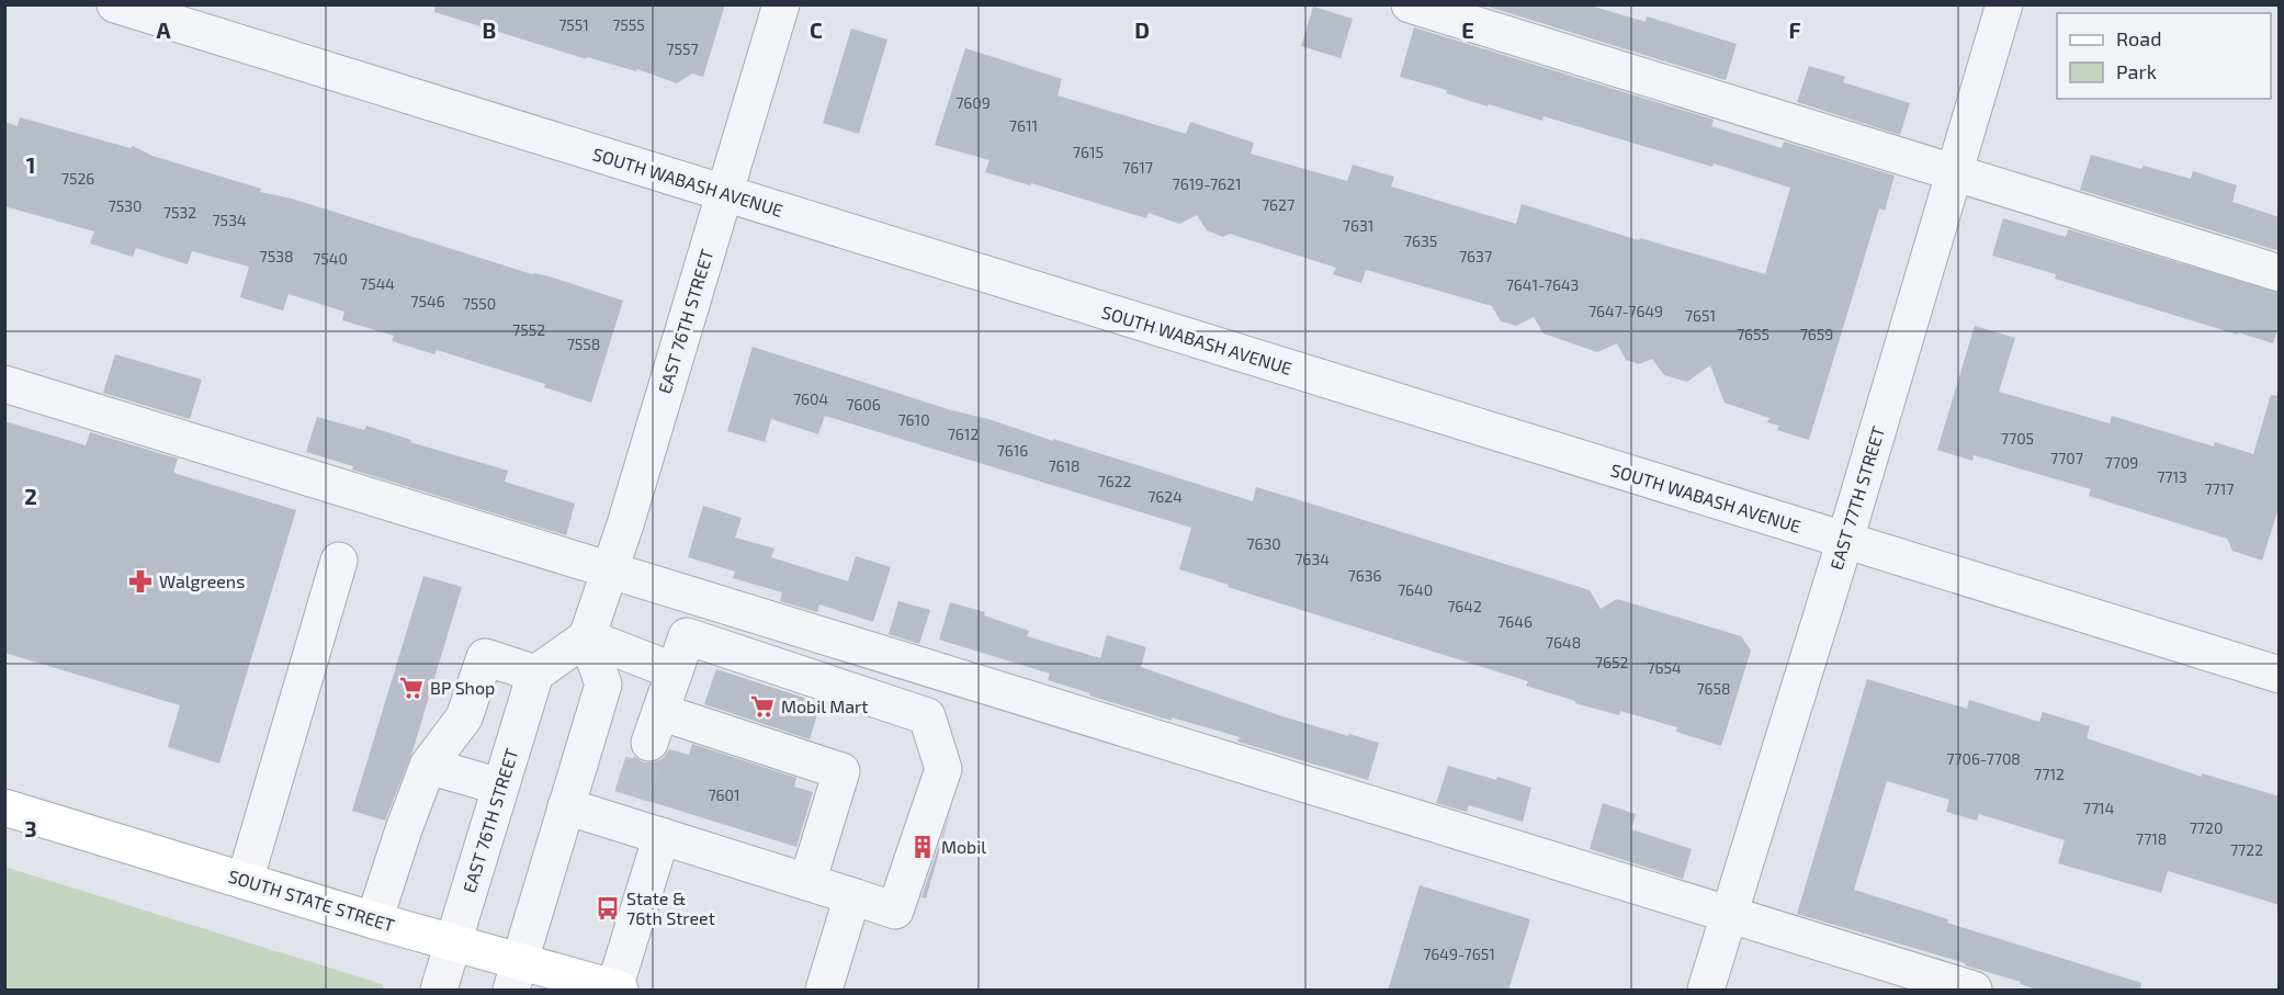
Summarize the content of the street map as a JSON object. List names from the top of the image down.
{
  "streets": {
    "main road": ["SOUTH STATE STREET"],
    "street": ["SOUTH WABASH AVENUE", "EAST 76TH STREET", "EAST 77TH STREET"]
  },
  "crossings": [
    ["SOUTH WABASH AVENUE", "EAST 76TH STREET"],
    ["SOUTH WABASH AVENUE", "EAST 77TH STREET"],
    ["EAST 76TH STREET", "SOUTH STATE STREET"]
  ],
  "places": {
    "pharmacy": ["Walgreens"],
    "supermarket": ["BP Shop", "Mobil Mart"],
    "building": ["Mobil"],
    "bus stop": ["State & 76th Street"]
  },
  "house_numbers": [
    "7551",
    "7555",
    "7557",
    "7609",
    "7611",
    "7615",
    "7617",
    "7526",
    "7619-7621",
    "7627",
    "7530",
    "7532",
    "7534",
    "7631",
    "7635",
    "7538",
    "7637",
    "7540",
    "7544",
    "7641-7643",
    "7546",
    "7550",
    "7647-7649",
    "7651",
    "7552",
    "7655",
    "7659",
    "7558",
    "7604",
    "7606",
    "7610",
    "7612",
    "7705",
    "7616",
    "7707",
    "7709",
    "7618",
    "7713",
    "7622",
    "7717",
    "7624",
    "7630",
    "7634",
    "7636",
    "7640",
    "7642",
    "7646",
    "7648",
    "7652",
    "7654",
    "7658",
    "7706-7708",
    "7712",
    "7601",
    "7714",
    "7720",
    "7718",
    "7722",
    "7649-7651"
  ],
  "legend": ["Road", "Park"],
  "grid": {
    "columns": [
      "A",
      "B",
      "C",
      "D",
      "E",
      "F"
    ],
    "rows": ["1", "2", "3"]
  }
}
